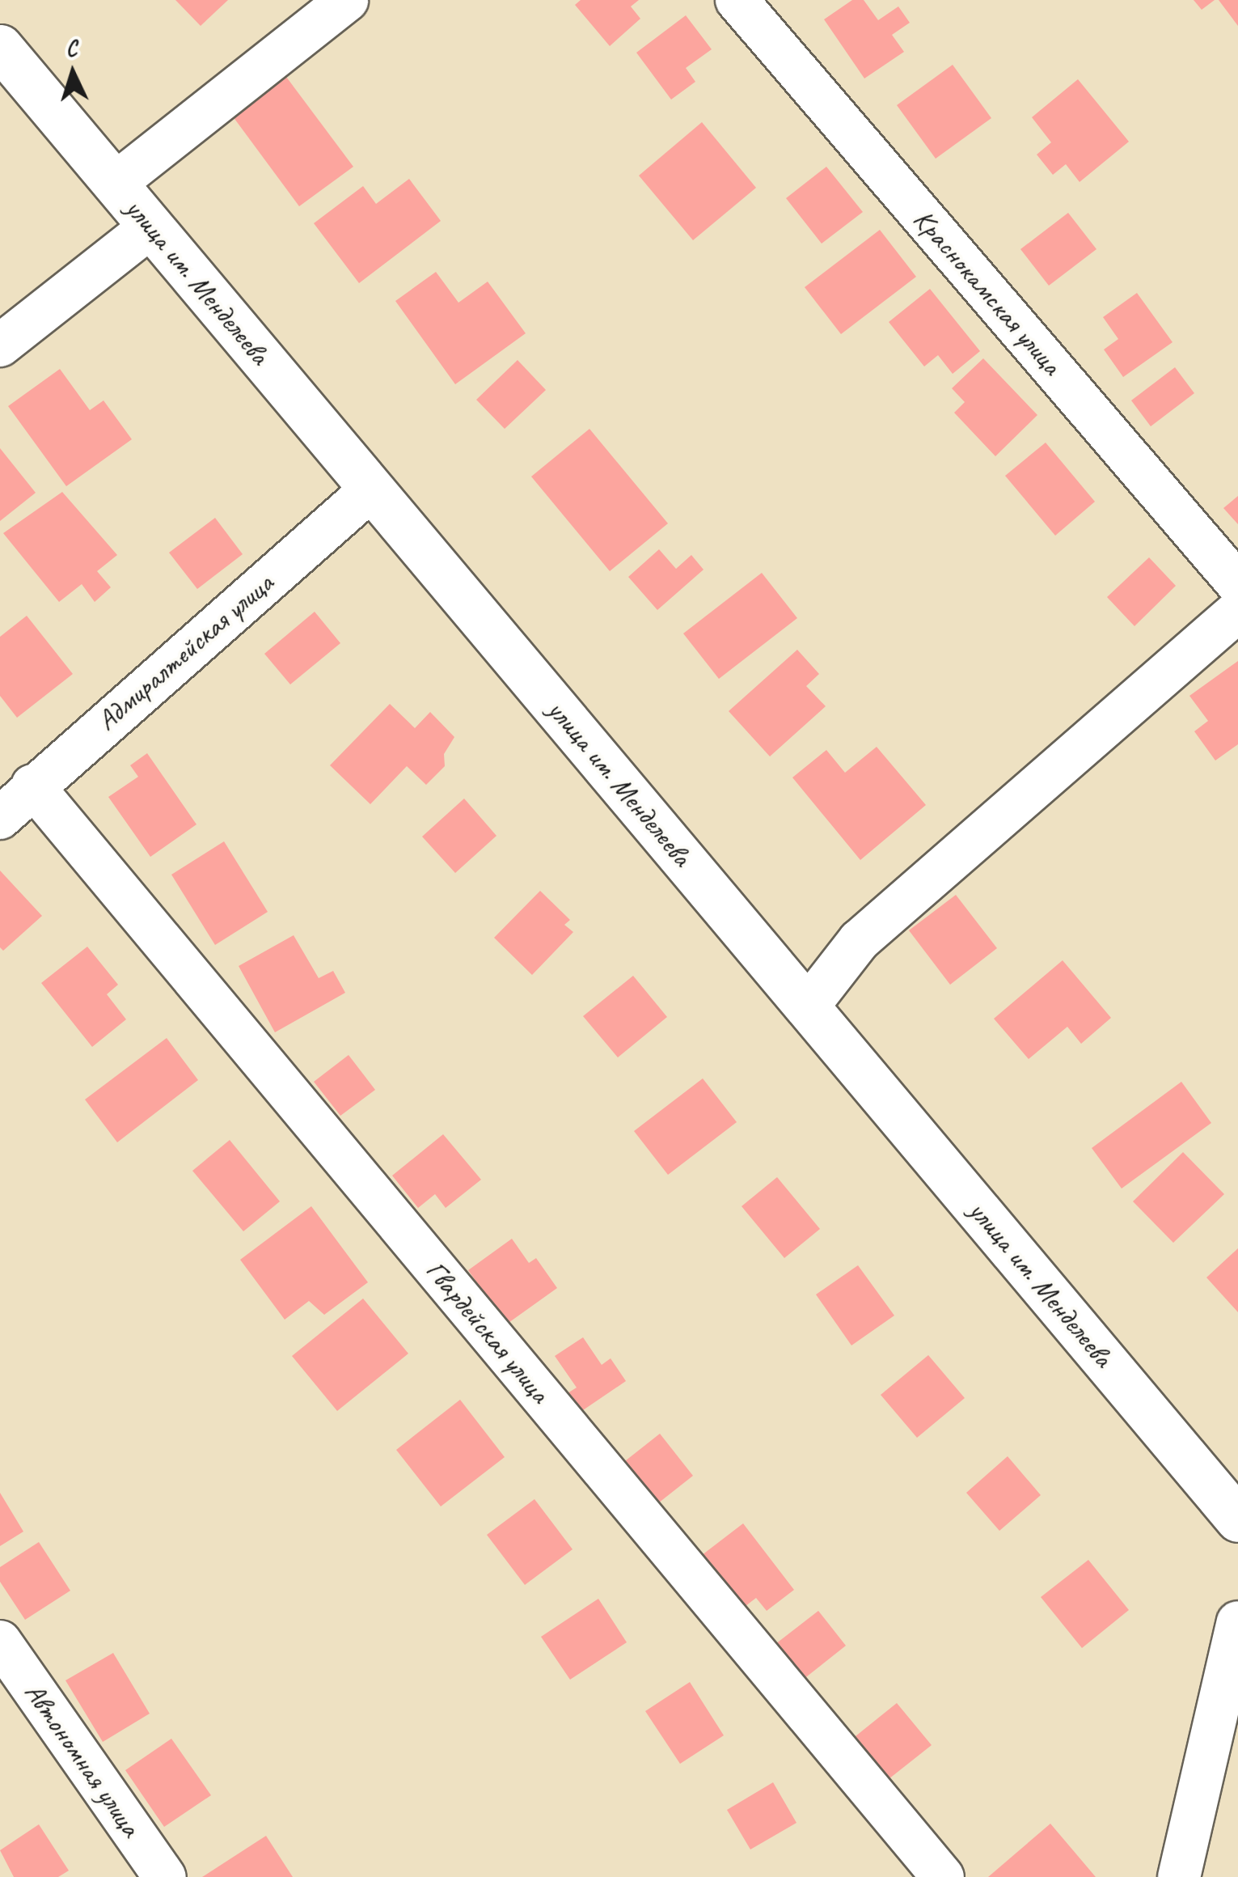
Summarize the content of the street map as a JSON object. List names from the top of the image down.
{
  "streets": {
    "main road": ["улица им. Менделеева"],
    "street": [
      "Краснокамская улица",
      "Адмиралтейская улица",
      "Гвардейская улица",
      "Автономная улица"
    ]
  },
  "crossings": [
    ["улица им. Менделеева", "Адмиралтейская улица"],
    ["Адмиралтейская улица", "Гвардейская улица"]
  ],
  "north": "top"
}
